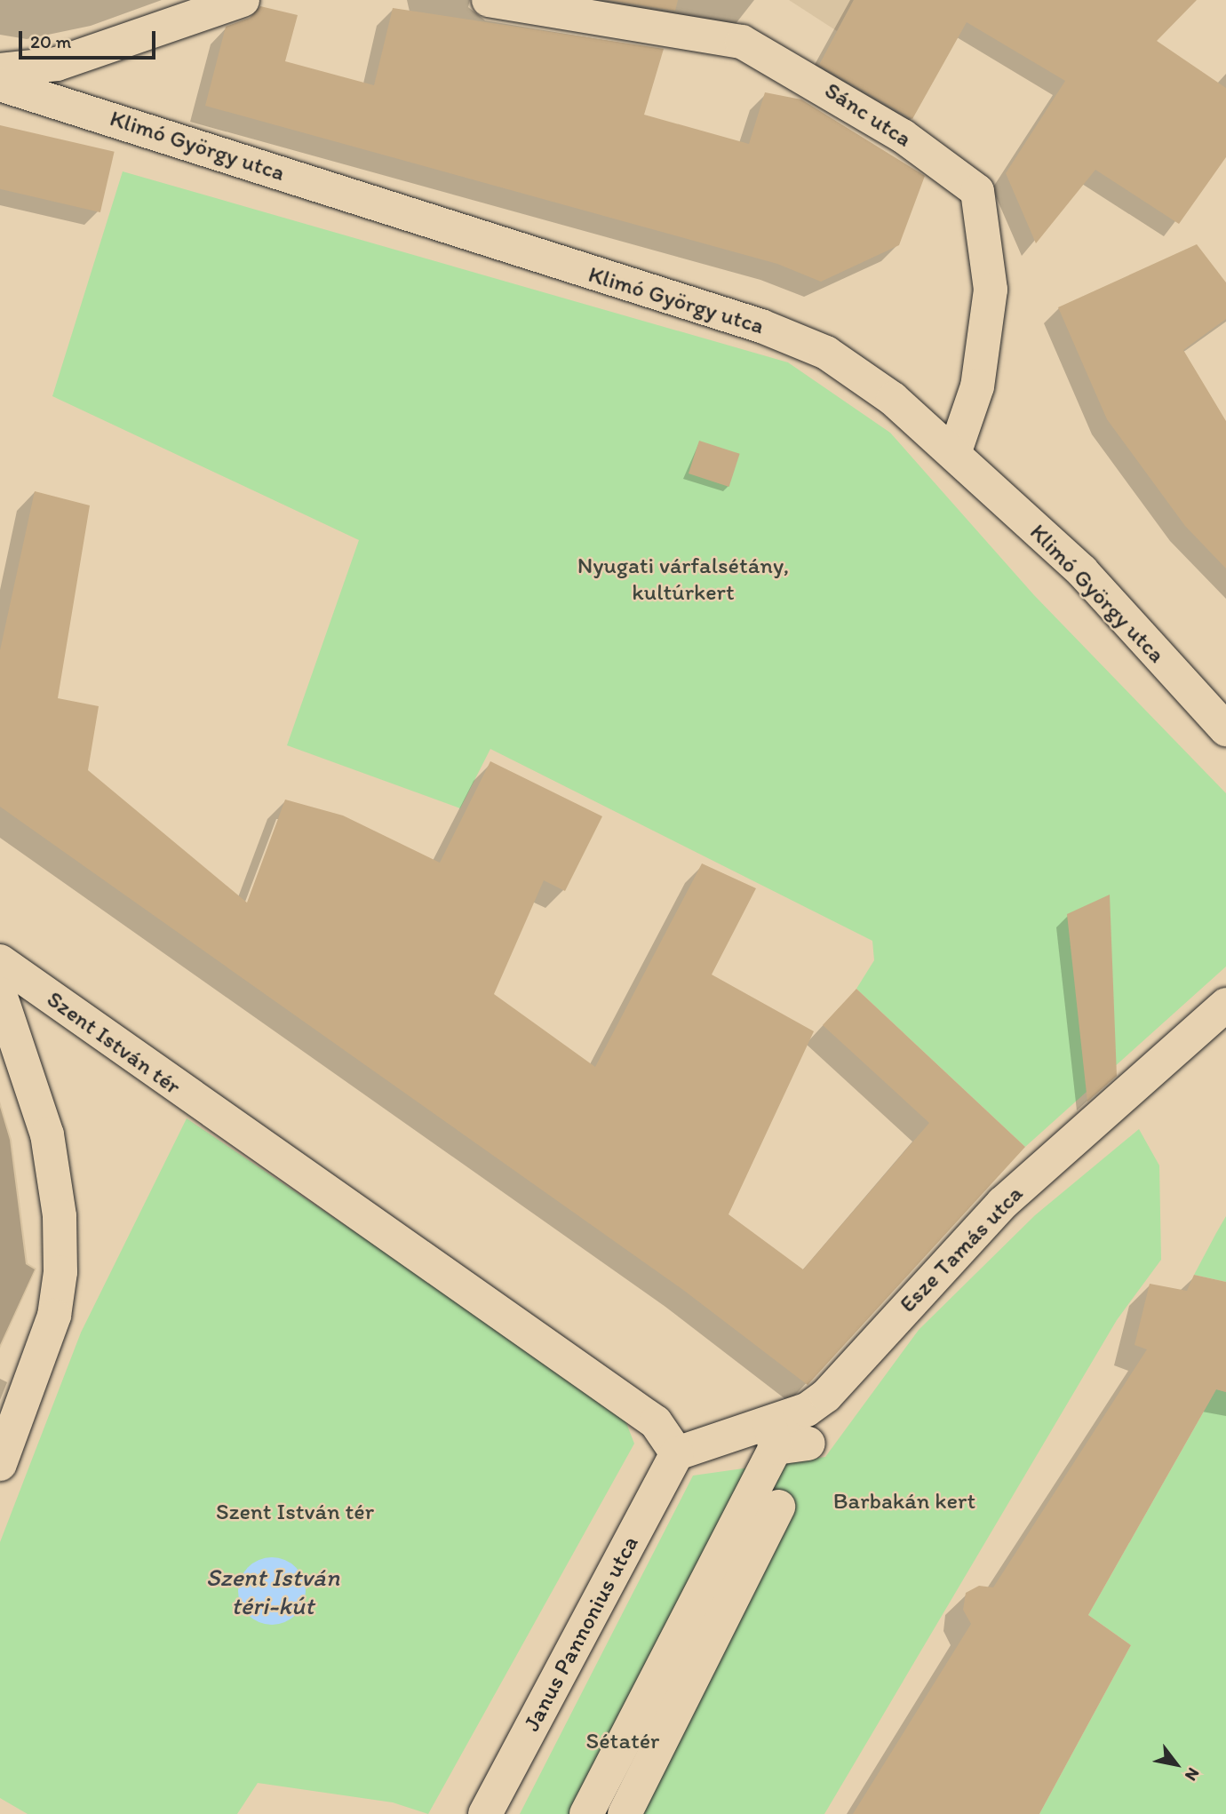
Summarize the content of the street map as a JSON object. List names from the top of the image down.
{
  "streets": {
    "street": [
      "Sánc utca",
      "Klimó György utca",
      "Szent István tér",
      "Esze Tamás utca",
      "Janus Pannonius utca"
    ]
  },
  "crossings": [
    ["Sánc utca", "Klimó György utca"],
    ["Szent István tér", "Esze Tamás utca"],
    ["Szent István tér", "Janus Pannonius utca"],
    ["Esze Tamás utca", "Janus Pannonius utca"]
  ],
  "water": ["Szent István téri-kút"],
  "parks": [
    "Nyugati várfalsétány, kultúrkert",
    "Barbakán kert",
    "Szent István tér",
    "Sétatér"
  ],
  "scale_bar": "20 m",
  "north": "bottom right"
}
